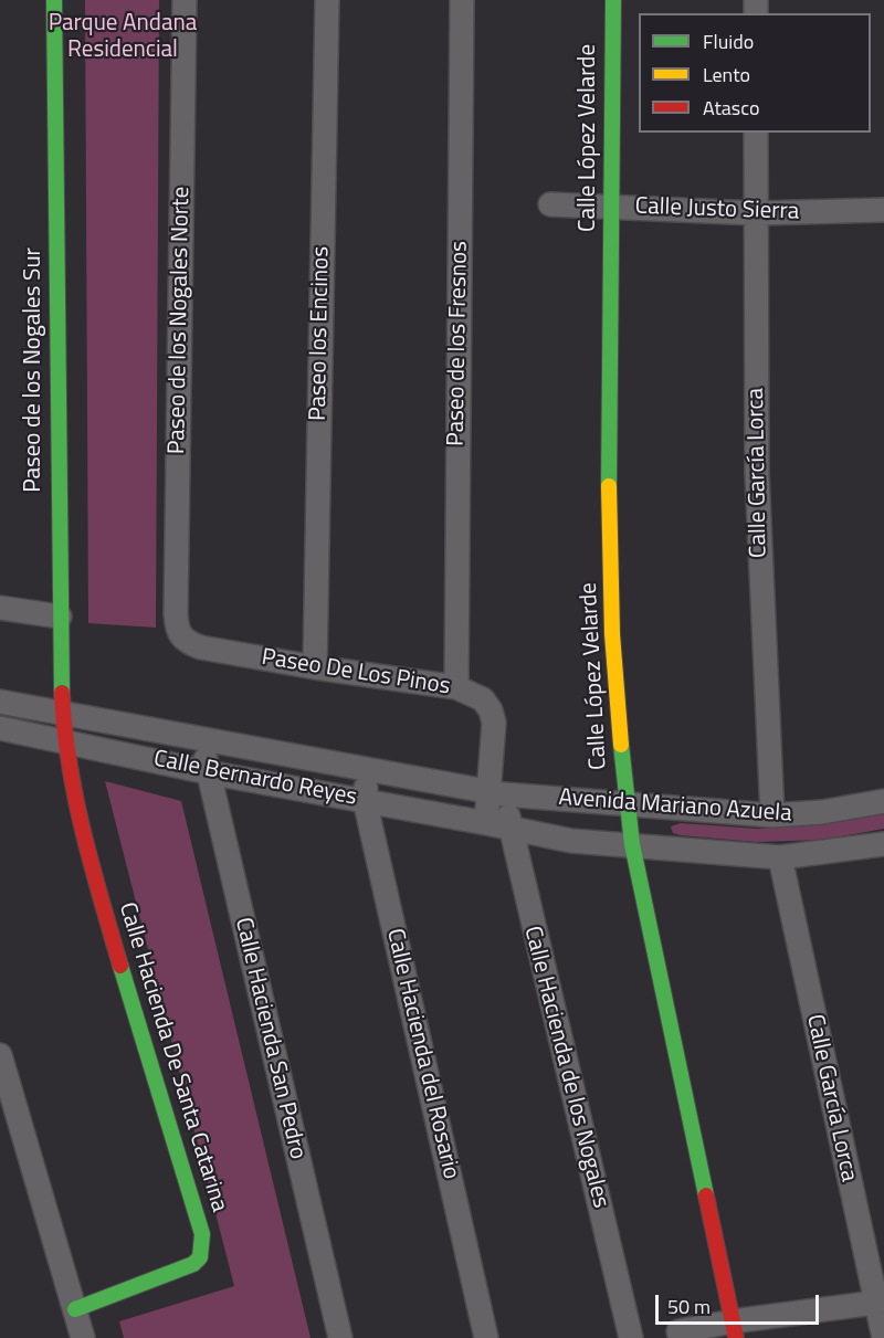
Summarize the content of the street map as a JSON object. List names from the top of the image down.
{
  "streets": {
    "street": [
      "Calle López Velarde",
      "Calle Justo Sierra",
      "Paseo de los Nogales Norte",
      "Paseo los Encinos",
      "Paseo de los Fresnos",
      "Paseo de los Nogales Sur",
      "Calle García Lorca",
      "Paseo De Los Pinos",
      "Calle Bernardo Reyes",
      "Avenida Mariano Azuela",
      "Calle Hacienda San Pedro",
      "Calle Hacienda del Rosario",
      "Calle Hacienda De Santa Catarina",
      "Calle Hacienda de los Nogales"
    ]
  },
  "crossings": [
    ["Calle López Velarde", "Calle Justo Sierra"],
    ["Calle López Velarde", "Avenida Mariano Azuela"],
    ["Calle Justo Sierra", "Calle García Lorca"],
    ["Paseo de los Nogales Norte", "Paseo De Los Pinos"],
    ["Paseo los Encinos", "Paseo De Los Pinos"],
    ["Paseo de los Fresnos", "Paseo De Los Pinos"],
    ["Paseo de los Nogales Sur", "Calle Bernardo Reyes"],
    ["Paseo de los Nogales Sur", "Calle Hacienda De Santa Catarina"],
    ["Calle García Lorca", "Avenida Mariano Azuela"],
    ["Paseo De Los Pinos", "Calle Bernardo Reyes"],
    ["Paseo De Los Pinos", "Avenida Mariano Azuela"],
    ["Paseo De Los Pinos", "Calle Hacienda de los Nogales"],
    ["Calle Bernardo Reyes", "Avenida Mariano Azuela"],
    ["Calle Bernardo Reyes", "Calle Hacienda San Pedro"],
    ["Calle Bernardo Reyes", "Calle Hacienda del Rosario"],
    ["Calle Bernardo Reyes", "Calle Hacienda De Santa Catarina"],
    ["Calle Bernardo Reyes", "Calle Hacienda de los Nogales"],
    ["Avenida Mariano Azuela", "Calle Hacienda de los Nogales"]
  ],
  "parks": ["Parque Andana Residencial"],
  "legend": ["Fluido", "Lento", "Atasco"],
  "scale_bar": "50 m"
}
